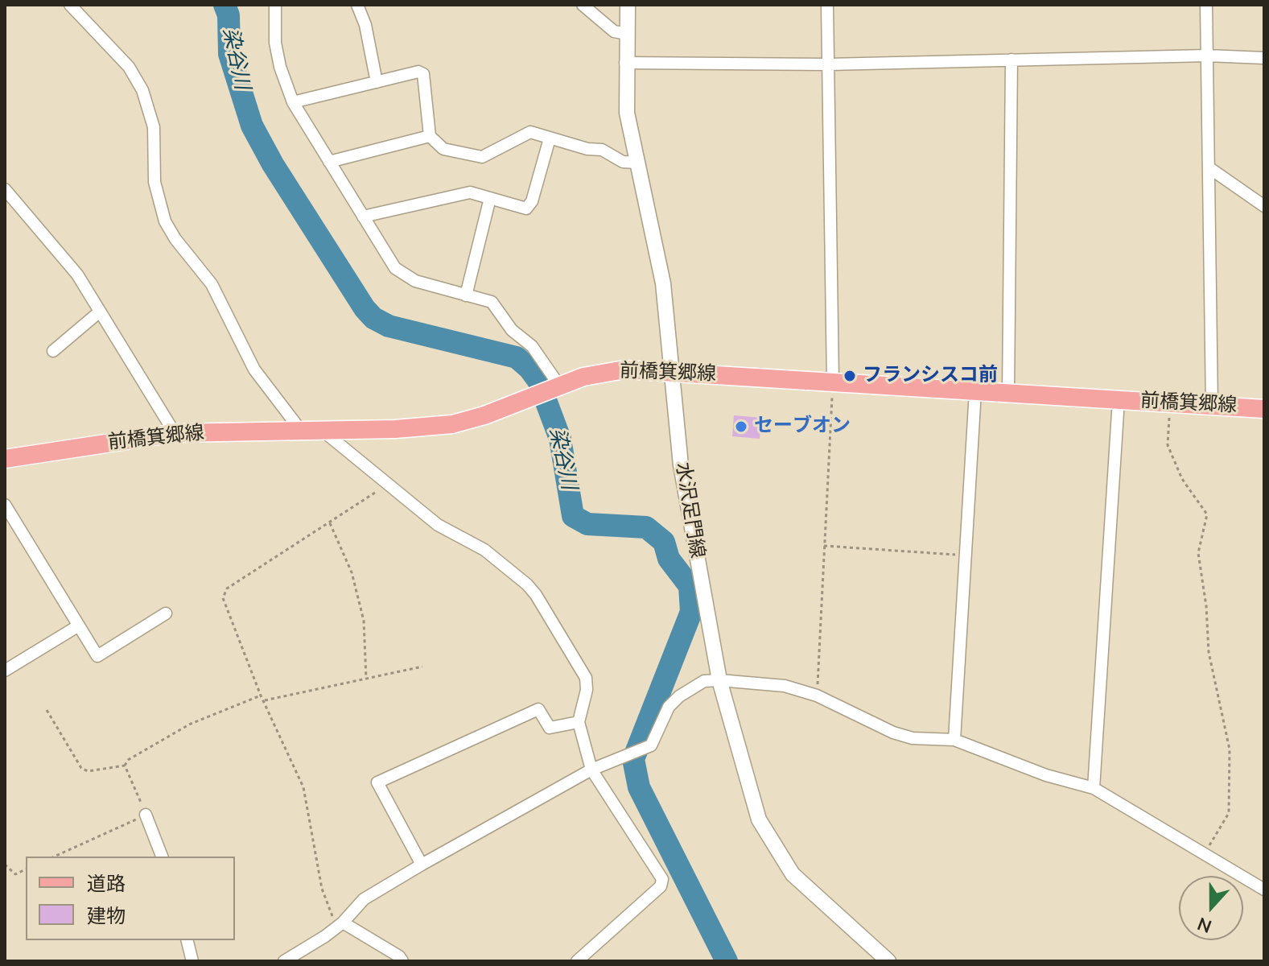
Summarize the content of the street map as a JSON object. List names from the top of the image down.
{
  "streets": {
    "main road": ["前橋箕郷線", "水沢足門線"]
  },
  "crossings": [
    ["前橋箕郷線", "水沢足門線"]
  ],
  "water": ["染谷川"],
  "places": ["フランシスコ前", "セーブオン"],
  "legend": ["道路", "建物"],
  "north": "bottom"
}
